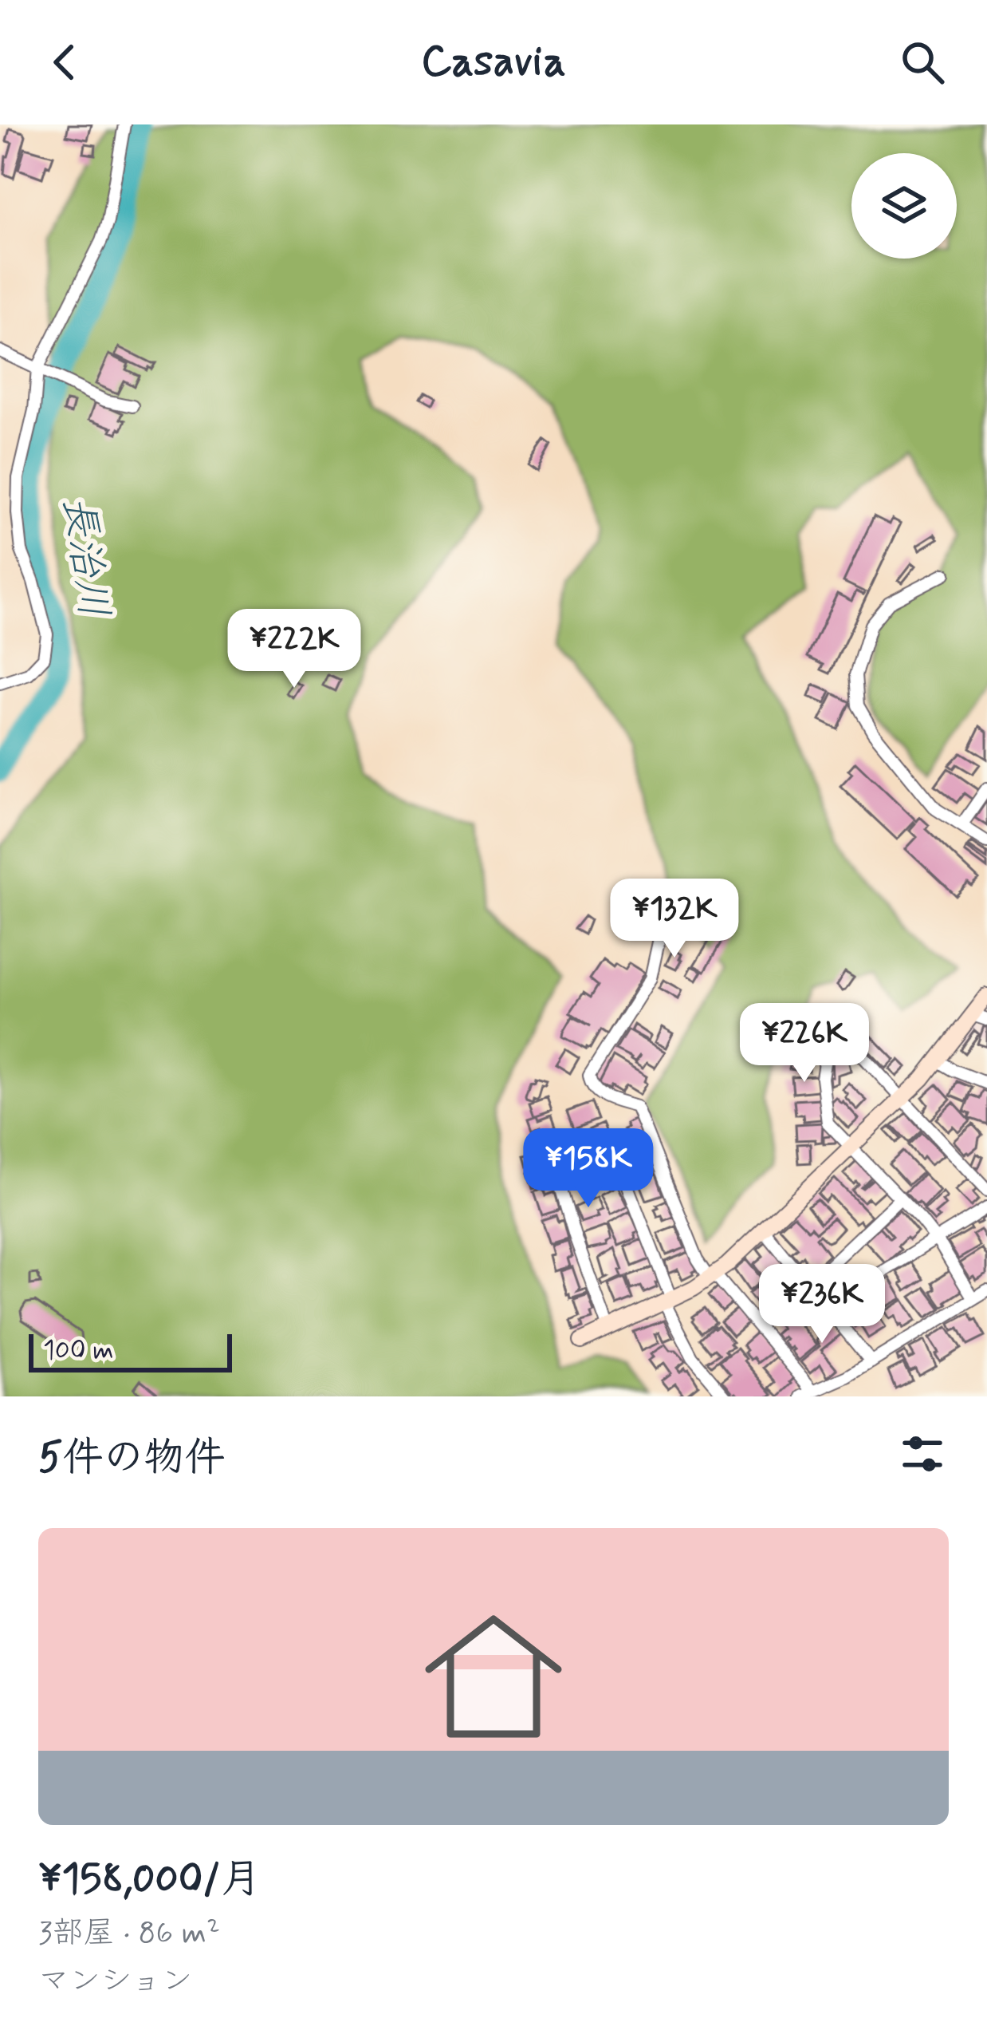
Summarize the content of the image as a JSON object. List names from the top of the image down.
{
  "water": ["長治川"],
  "scale_bar": "100 m",
  "page": {
    "header": "Casavia",
    "price": [
      "¥222K",
      "¥132K",
      "¥226K",
      "¥158K",
      "¥236K"
    ],
    "scale": "100 m",
    "heading": "5件の物件",
    "list": [
      {
        "name": "¥158,000/月",
        "note": "3部屋 · 86 m² · マンション"
      }
    ]
  }
}
